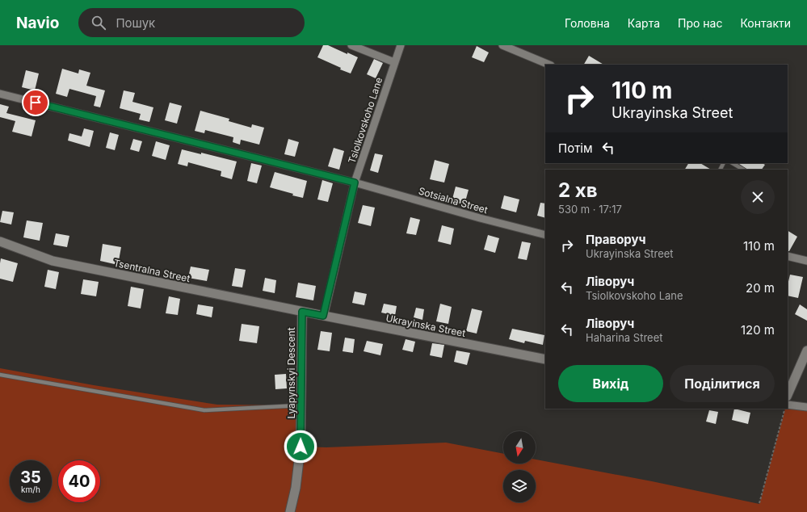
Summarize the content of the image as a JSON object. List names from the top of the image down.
{
  "streets": {
    "street": [
      "Tsiolkovskoho Lane",
      "Sotsialna Street",
      "Tsentralna Street",
      "Ukrayinska Street",
      "Lyapynskyi Descent"
    ]
  },
  "crossings": [
    ["Tsiolkovskoho Lane", "Sotsialna Street"],
    ["Tsiolkovskoho Lane", "Ukrayinska Street"],
    ["Tsentralna Street", "Ukrayinska Street"],
    ["Tsentralna Street", "Lyapynskyi Descent"],
    ["Ukrayinska Street", "Lyapynskyi Descent"]
  ],
  "north": "bottom",
  "page": {
    "header": "Navio",
    "search": "Пошук",
    "nav": [
      "Головна",
      "Карта",
      "Про нас",
      "Контакти"
    ],
    "turn": ["110 m", "Ukrayinska Street"],
    "then": "Потім",
    "heading": ["2 хв", "530 m · 17:17"],
    "list": [
      {
        "name": "Праворуч",
        "note": "Ukrayinska Street",
        "value": "110 m"
      },
      {
        "name": "Ліворуч",
        "note": "Tsiolkovskoho Lane",
        "value": "20 m"
      },
      {
        "name": "Ліворуч",
        "note": "Haharina Street",
        "value": "120 m"
      }
    ],
    "buttons": ["Вихід", "Поділитися"],
    "speed": "35 km/h",
    "limit": "40"
  }
}
